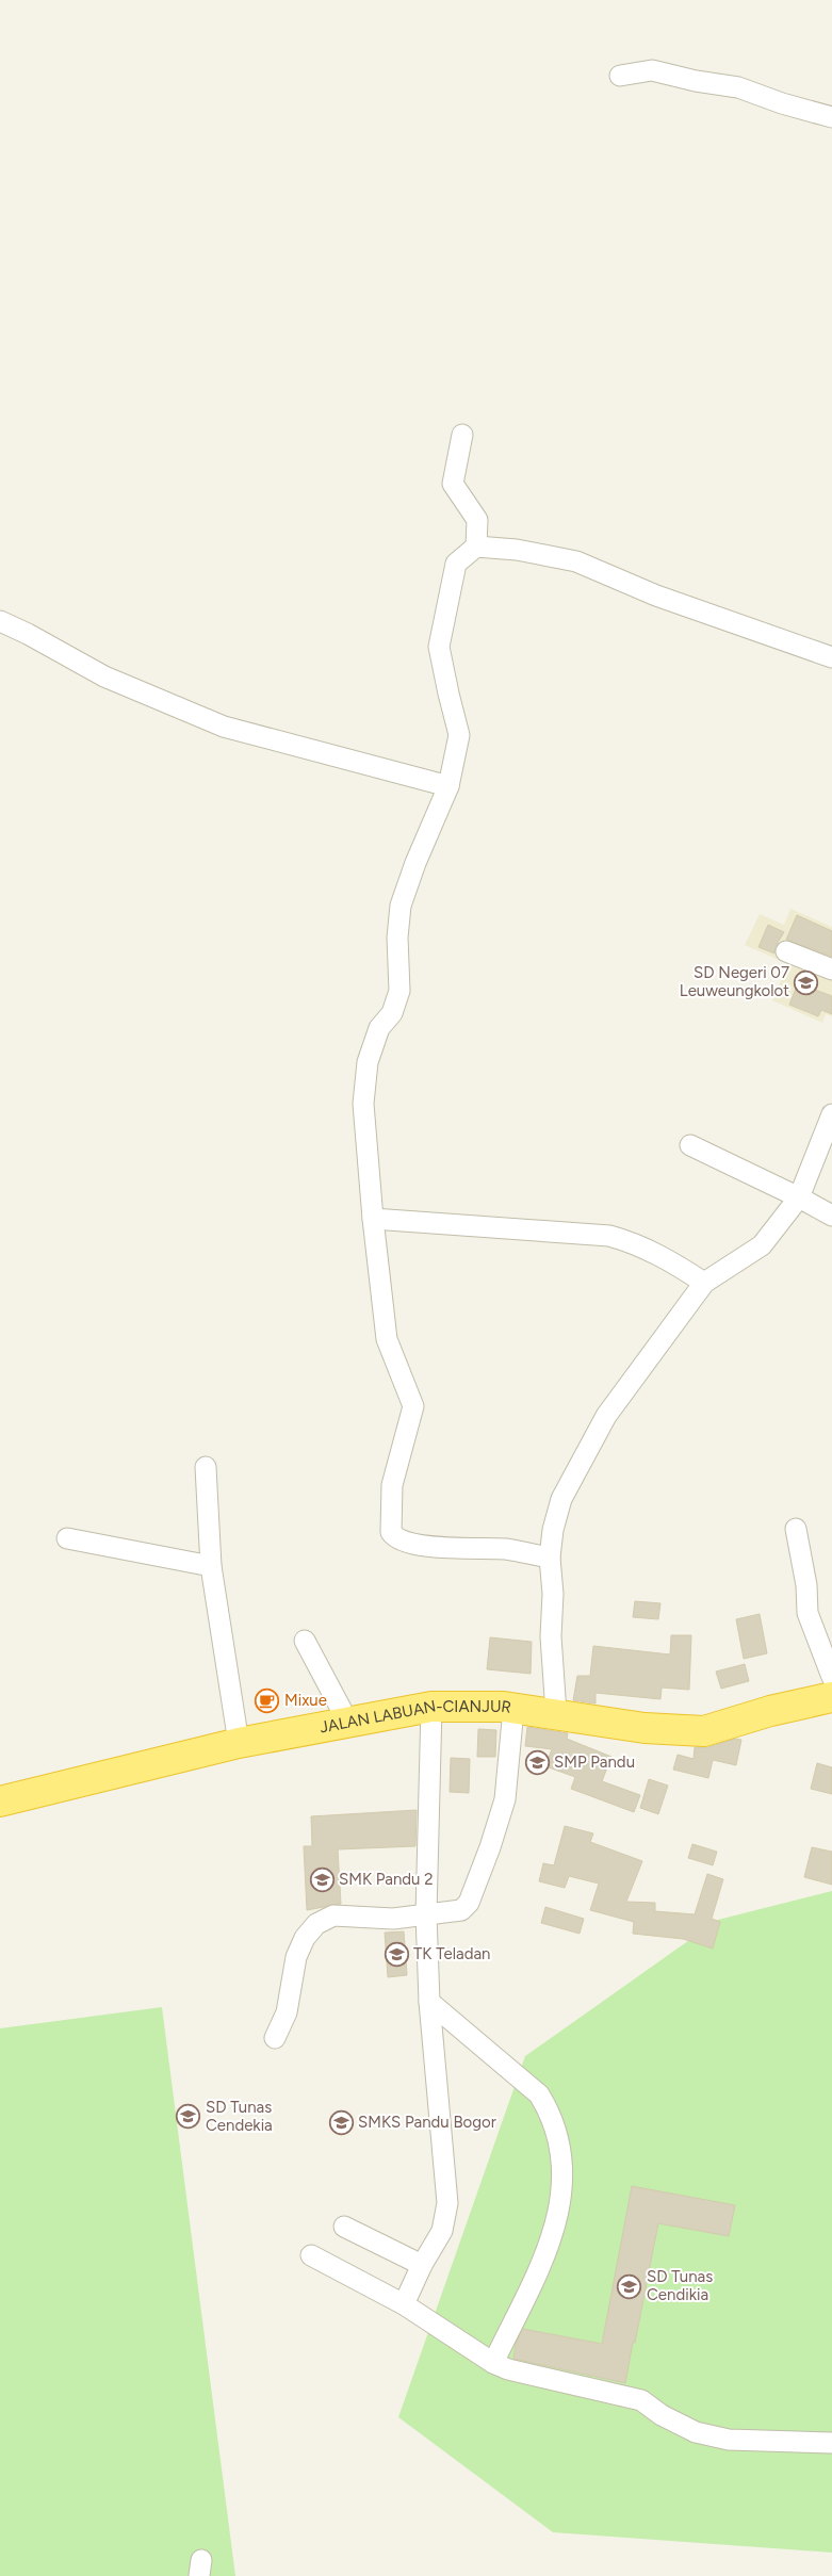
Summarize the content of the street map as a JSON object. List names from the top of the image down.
{
  "streets": {
    "highway": ["JALAN LABUAN-CIANJUR"]
  },
  "places": {
    "school or university": [
      "SD Negeri 07 Leuweungkolot",
      "SMP Pandu",
      "SMK Pandu 2",
      "TK Teladan",
      "SD Tunas Cendekia",
      "SMKS Pandu Bogor",
      "SD Tunas Cendikia"
    ],
    "cafe": ["Mixue"]
  }
}
